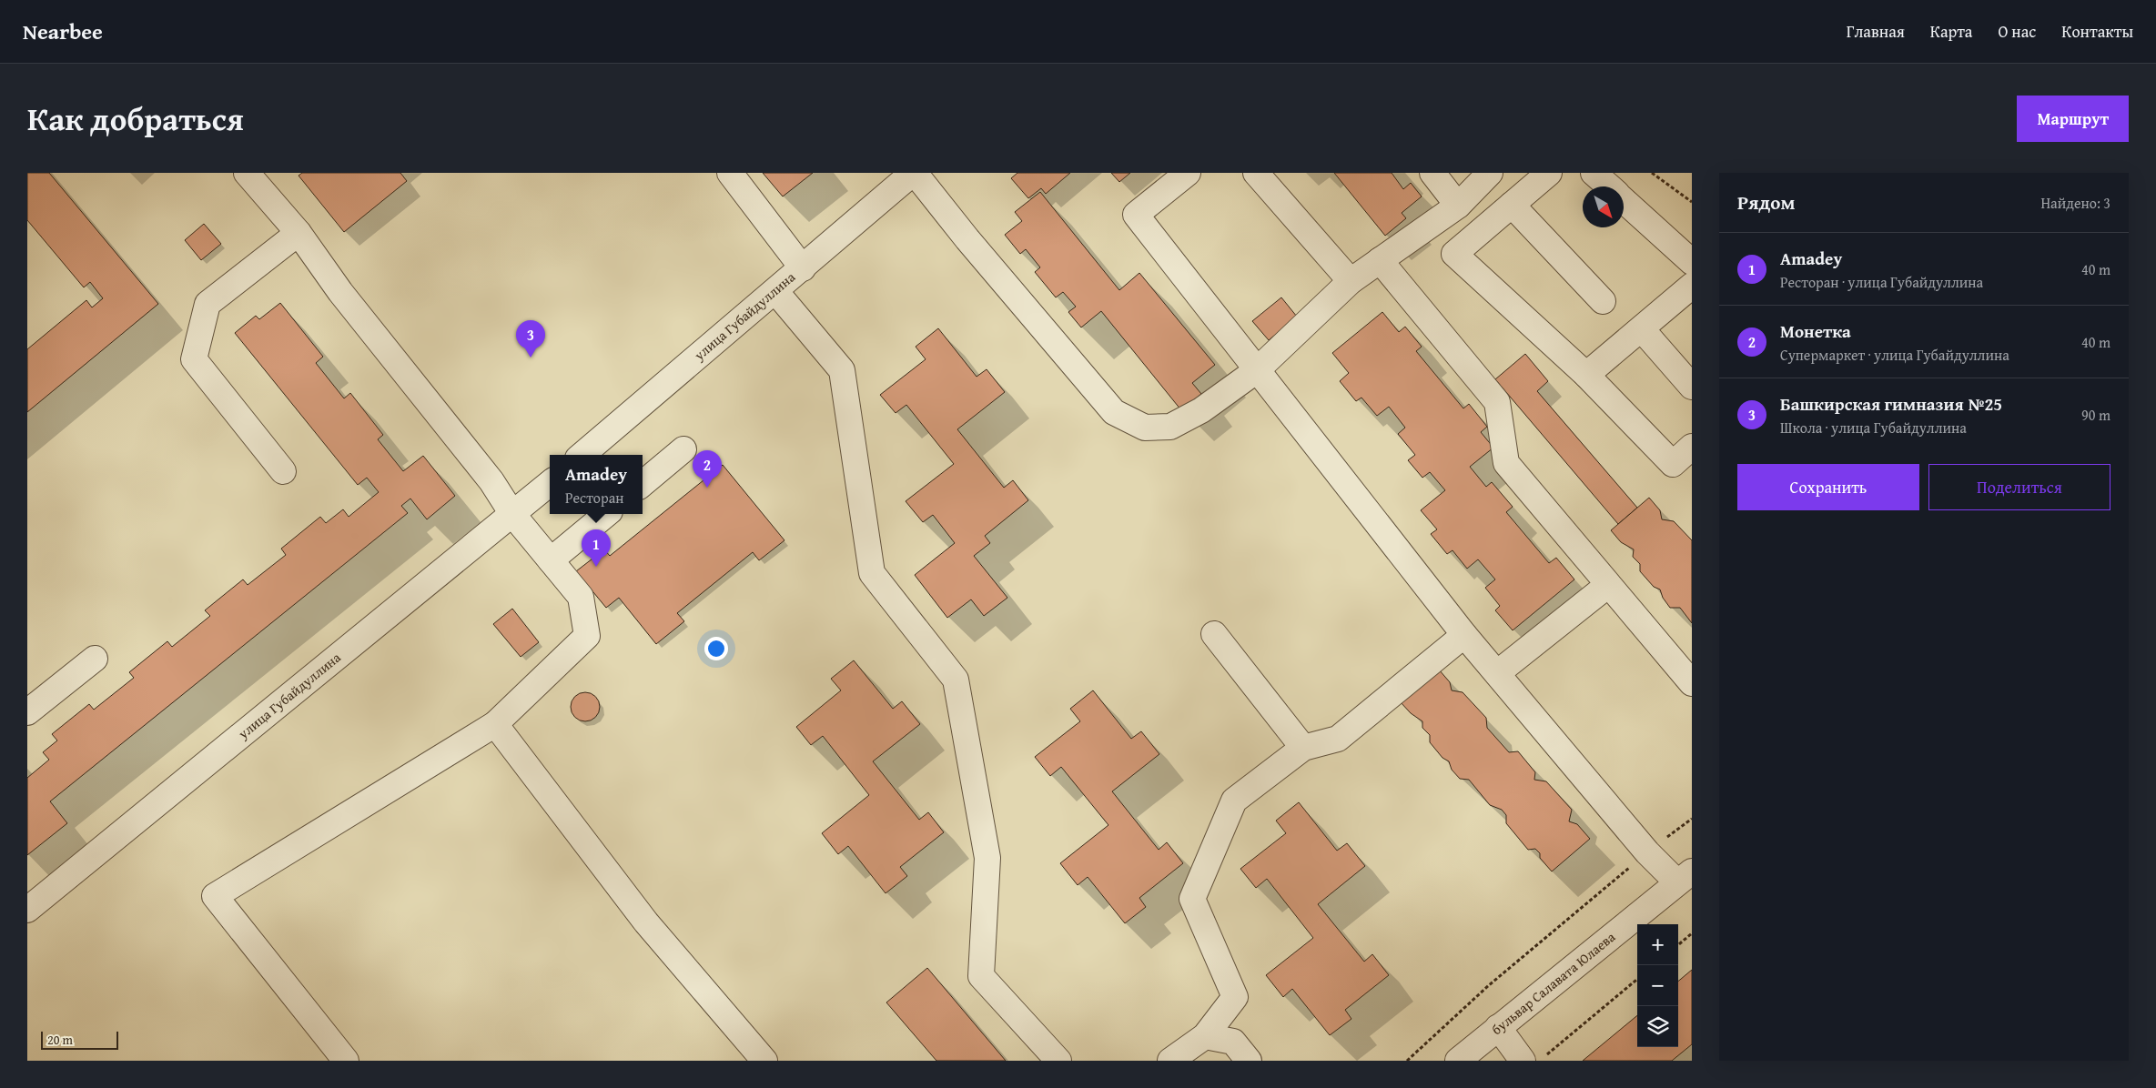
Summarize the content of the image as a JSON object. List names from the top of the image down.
{
  "streets": {
    "street": ["улица Губайдуллина", "бульвар Салавата Юлаева"]
  },
  "scale_bar": "20 m",
  "north": "bottom right",
  "page": {
    "header": "Nearbee",
    "nav": [
      "Главная",
      "Карта",
      "О нас",
      "Контакты"
    ],
    "title": "Как добраться",
    "buttons": [
      "Маршрут",
      ["Сохранить", "Поделиться"]
    ],
    "heading": ["Рядом", "Найдено: 3"],
    "list": [
      {
        "mark": "1",
        "name": "Amadey",
        "note": "Ресторан · улица Губайдуллина",
        "value": "40 m"
      },
      {
        "mark": "2",
        "name": "Монетка",
        "note": "Супермаркет · улица Губайдуллина",
        "value": "40 m"
      },
      {
        "mark": "3",
        "name": "Башкирская гимназия №25",
        "note": "Школа · улица Губайдуллина",
        "value": "90 m"
      }
    ],
    "pins": ["3", "2", "1"],
    "popup": ["Amadey", "Ресторан"],
    "map_buttons": ["+", "−"],
    "scale": "20 m"
  }
}
